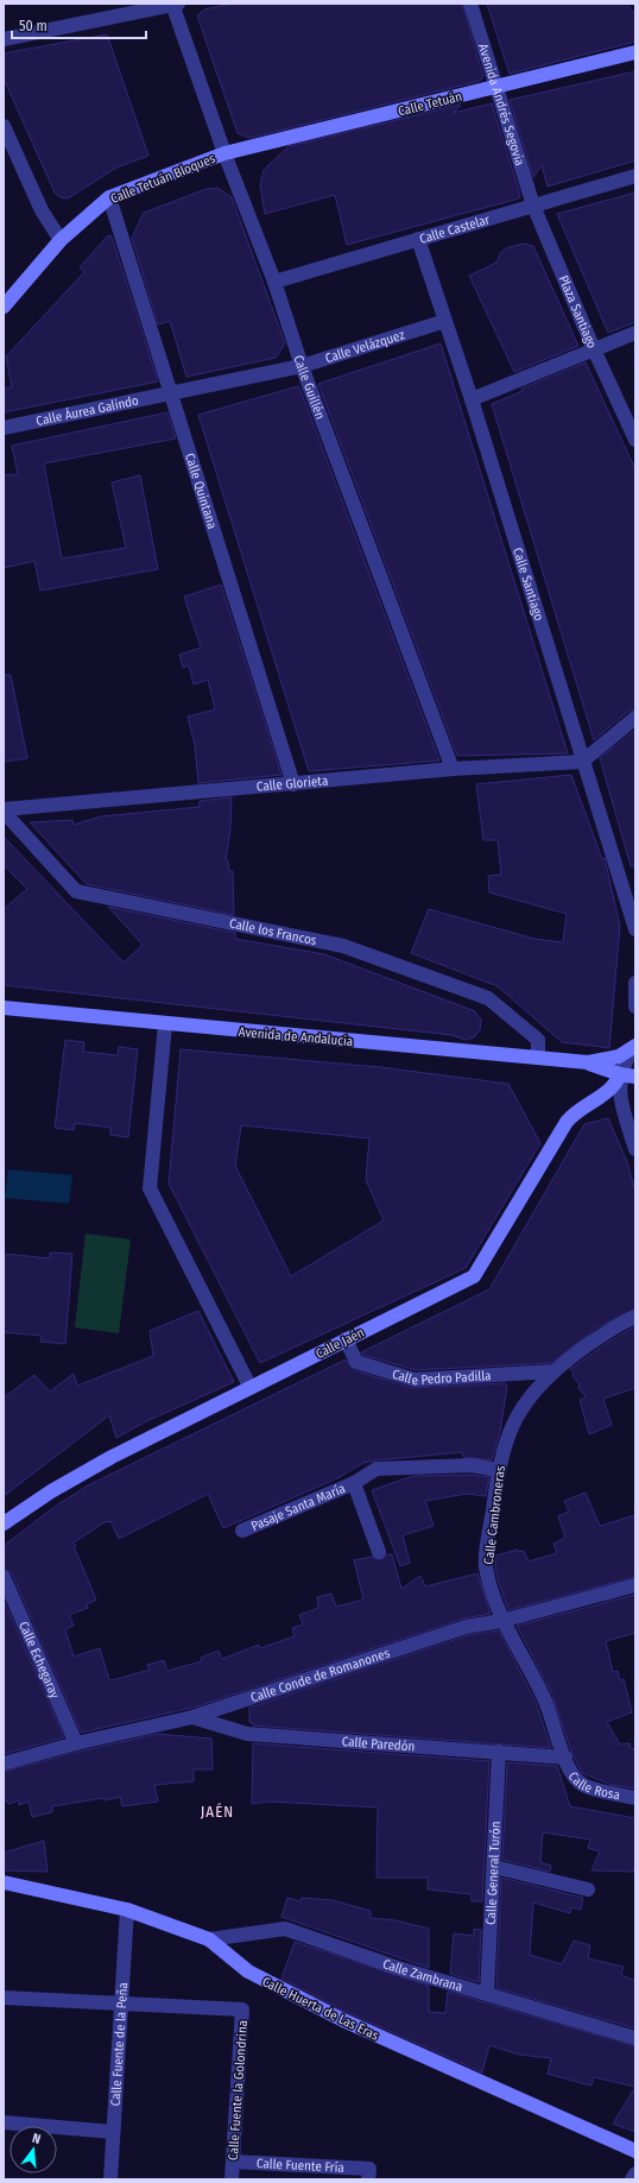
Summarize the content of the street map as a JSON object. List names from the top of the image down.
{
  "streets": {
    "street": [
      "Calle Tetuán",
      "Avenida Andrés Segovia",
      "Calle Tetuán Bloques",
      "Calle Castelar",
      "Plaza Santiago",
      "Calle Velázquez",
      "Calle Guillén",
      "Calle Áurea Galindo",
      "Calle Quintana",
      "Calle Santiago",
      "Calle Glorieta",
      "Calle los Francos",
      "Avenida de Andalucía",
      "Calle Jaén",
      "Calle Pedro Padilla",
      "Pasaje Santa María",
      "Calle Cambroneras",
      "Calle Echegaray",
      "Calle Conde de Romanones",
      "Calle Paredón",
      "Calle Rosa",
      "Calle General Turón",
      "Calle Zambrana",
      "Calle Huerta de Las Eras",
      "Calle Fuente de la Peña",
      "Calle Fuente la Golondrina",
      "Calle Fuente Fría"
    ]
  },
  "crossings": [
    ["Calle Tetuán", "Avenida Andrés Segovia"],
    ["Calle Tetuán", "Calle Tetuán Bloques"],
    ["Calle Tetuán", "Calle Guillén"],
    ["Avenida Andrés Segovia", "Calle Castelar"],
    ["Avenida Andrés Segovia", "Plaza Santiago"],
    ["Calle Tetuán Bloques", "Calle Guillén"],
    ["Calle Tetuán Bloques", "Calle Quintana"],
    ["Calle Castelar", "Plaza Santiago"],
    ["Calle Castelar", "Calle Guillén"],
    ["Calle Castelar", "Calle Santiago"],
    ["Plaza Santiago", "Calle Santiago"],
    ["Calle Velázquez", "Calle Guillén"],
    ["Calle Velázquez", "Calle Áurea Galindo"],
    ["Calle Velázquez", "Calle Quintana"],
    ["Calle Velázquez", "Calle Santiago"],
    ["Calle Guillén", "Calle Glorieta"],
    ["Calle Áurea Galindo", "Calle Quintana"],
    ["Calle Quintana", "Calle Glorieta"],
    ["Calle Santiago", "Calle Glorieta"],
    ["Calle Glorieta", "Calle los Francos"],
    ["Calle los Francos", "Avenida de Andalucía"],
    ["Calle Jaén", "Calle Pedro Padilla"],
    ["Calle Pedro Padilla", "Calle Cambroneras"],
    ["Pasaje Santa María", "Calle Cambroneras"],
    ["Calle Cambroneras", "Calle Conde de Romanones"],
    ["Calle Cambroneras", "Calle Paredón"],
    ["Calle Cambroneras", "Calle Rosa"],
    ["Calle Echegaray", "Calle Conde de Romanones"],
    ["Calle Conde de Romanones", "Calle Paredón"],
    ["Calle Paredón", "Calle Rosa"],
    ["Calle Paredón", "Calle General Turón"],
    ["Calle General Turón", "Calle Zambrana"],
    ["Calle Zambrana", "Calle Huerta de Las Eras"],
    ["Calle Huerta de Las Eras", "Calle Fuente de la Peña"],
    ["Calle Fuente de la Peña", "Calle Fuente la Golondrina"],
    ["Calle Fuente la Golondrina", "Calle Fuente Fría"]
  ],
  "districts": ["JAÉN"],
  "scale_bar": "50 m",
  "north": "top"
}
